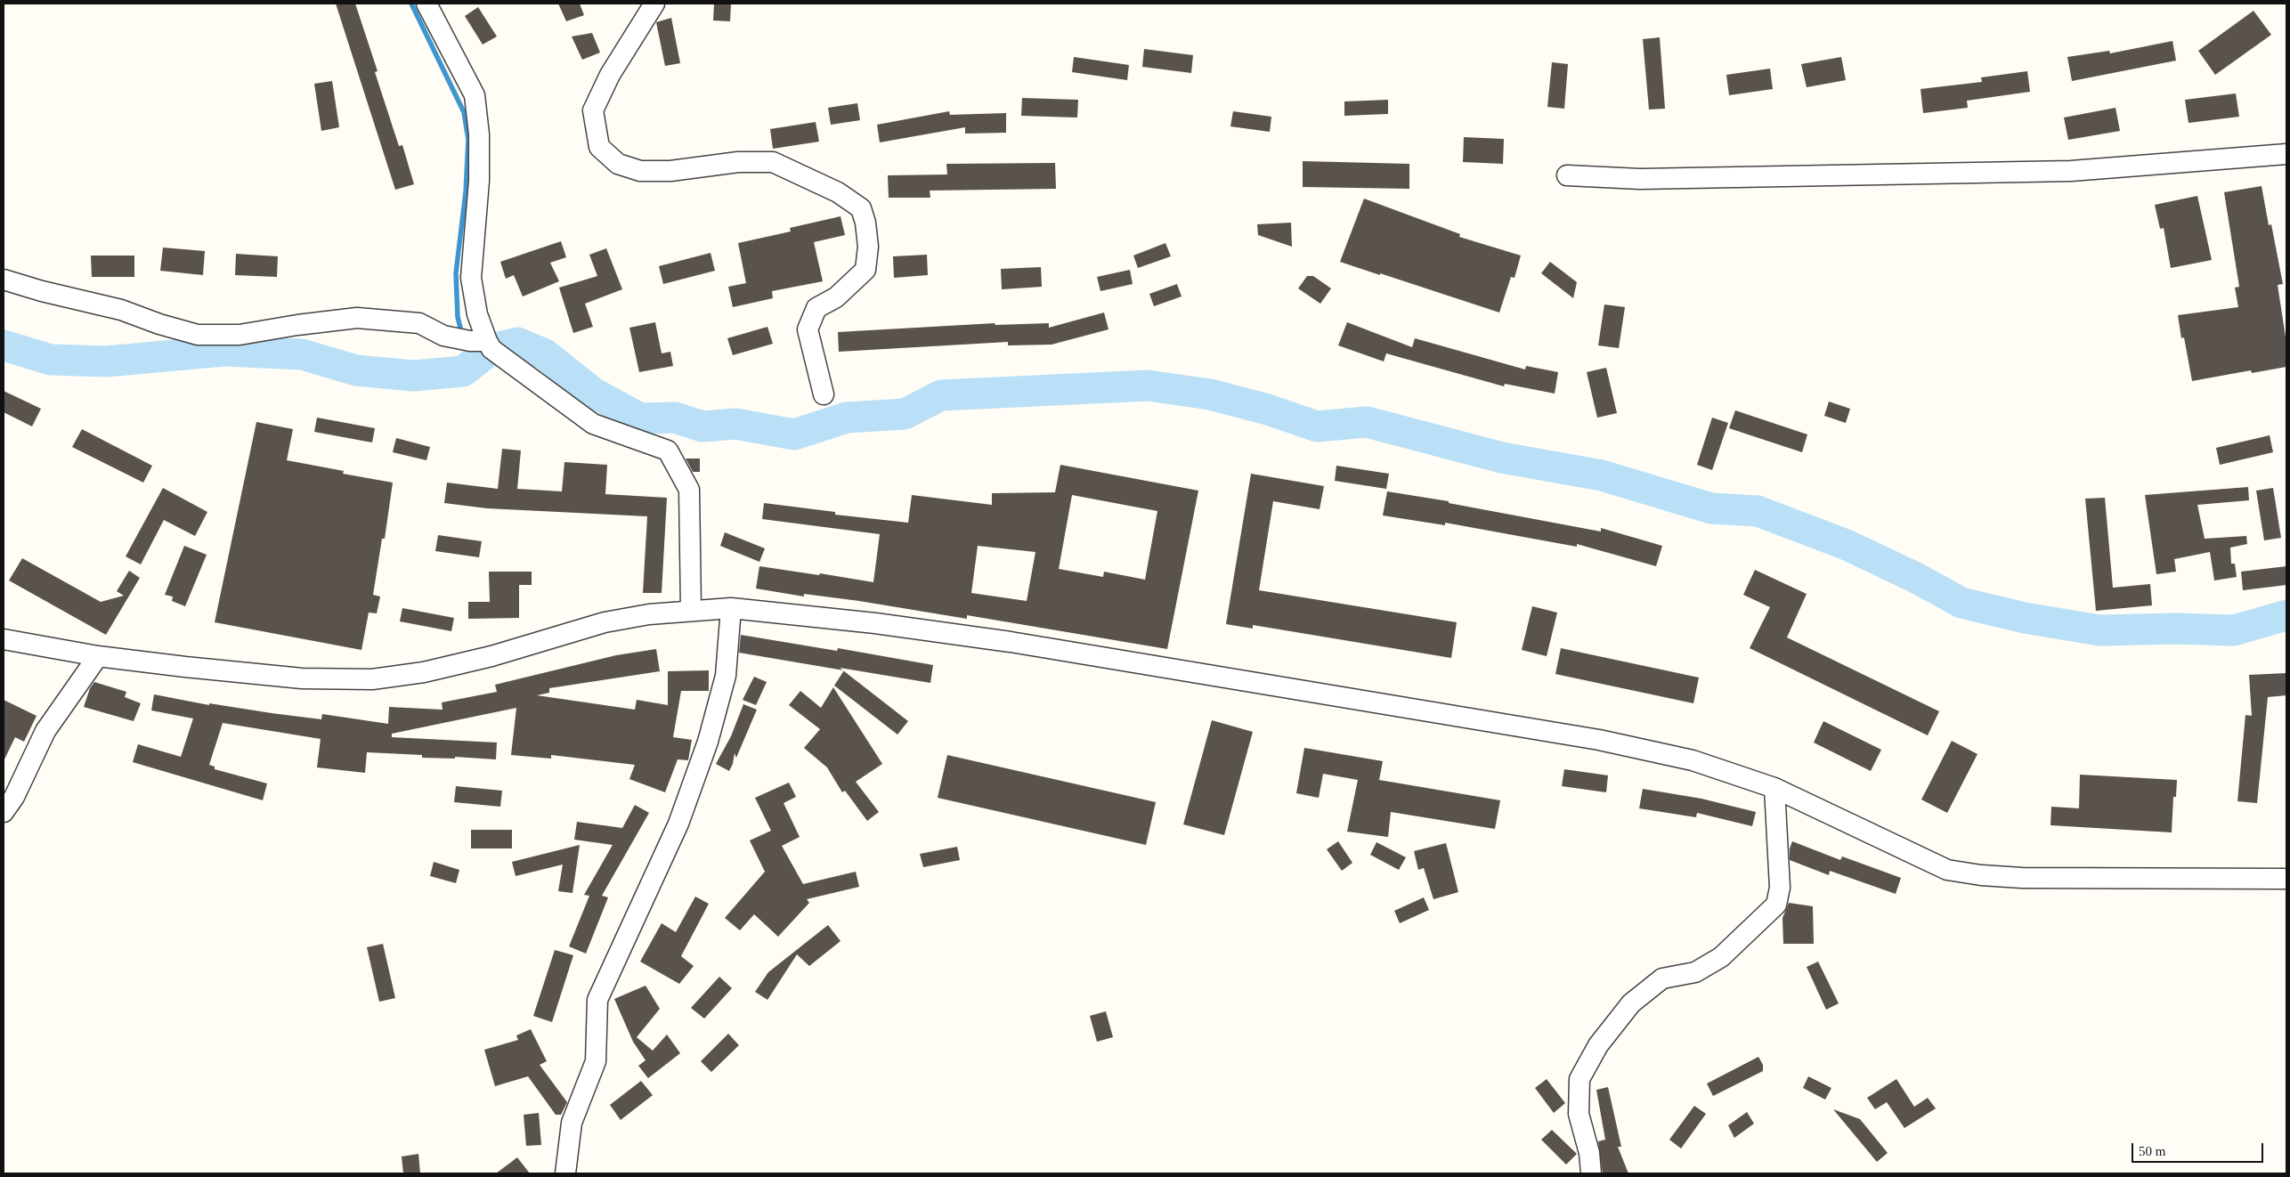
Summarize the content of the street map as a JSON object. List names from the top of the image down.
{
  "scale_bar": "50 m"
}
